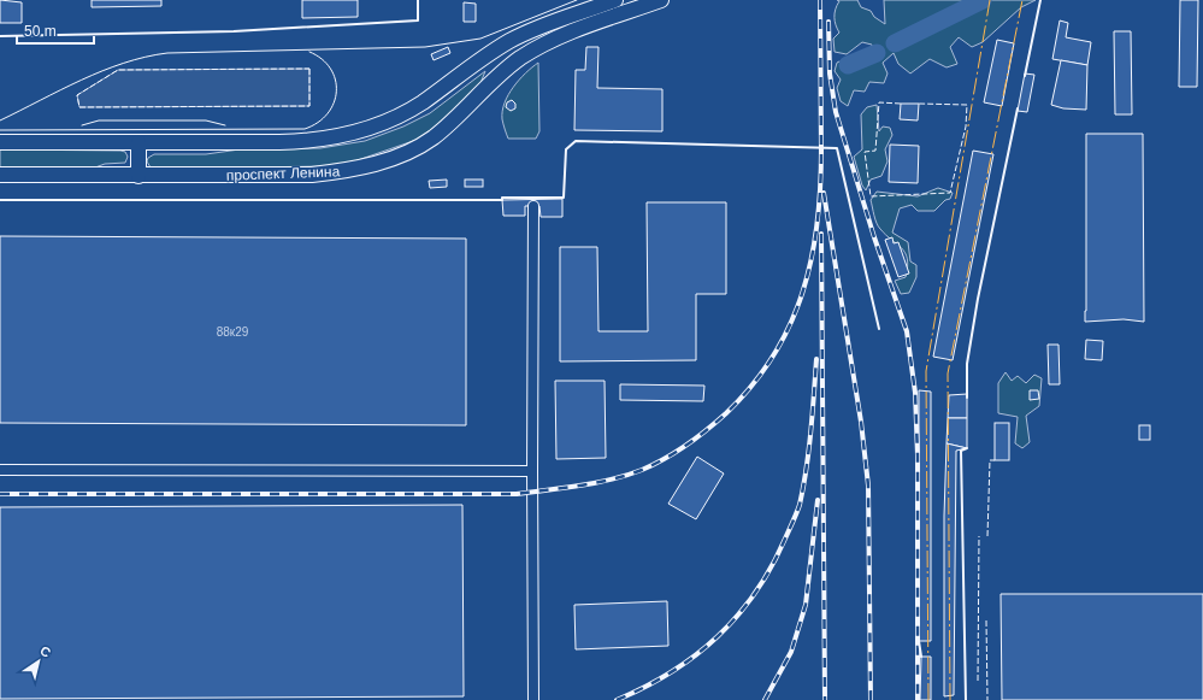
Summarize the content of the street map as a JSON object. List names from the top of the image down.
{
  "streets": {
    "main road": ["проспект Ленина"]
  },
  "house_numbers": ["88к29"],
  "scale_bar": "50 m",
  "north": "top right"
}
